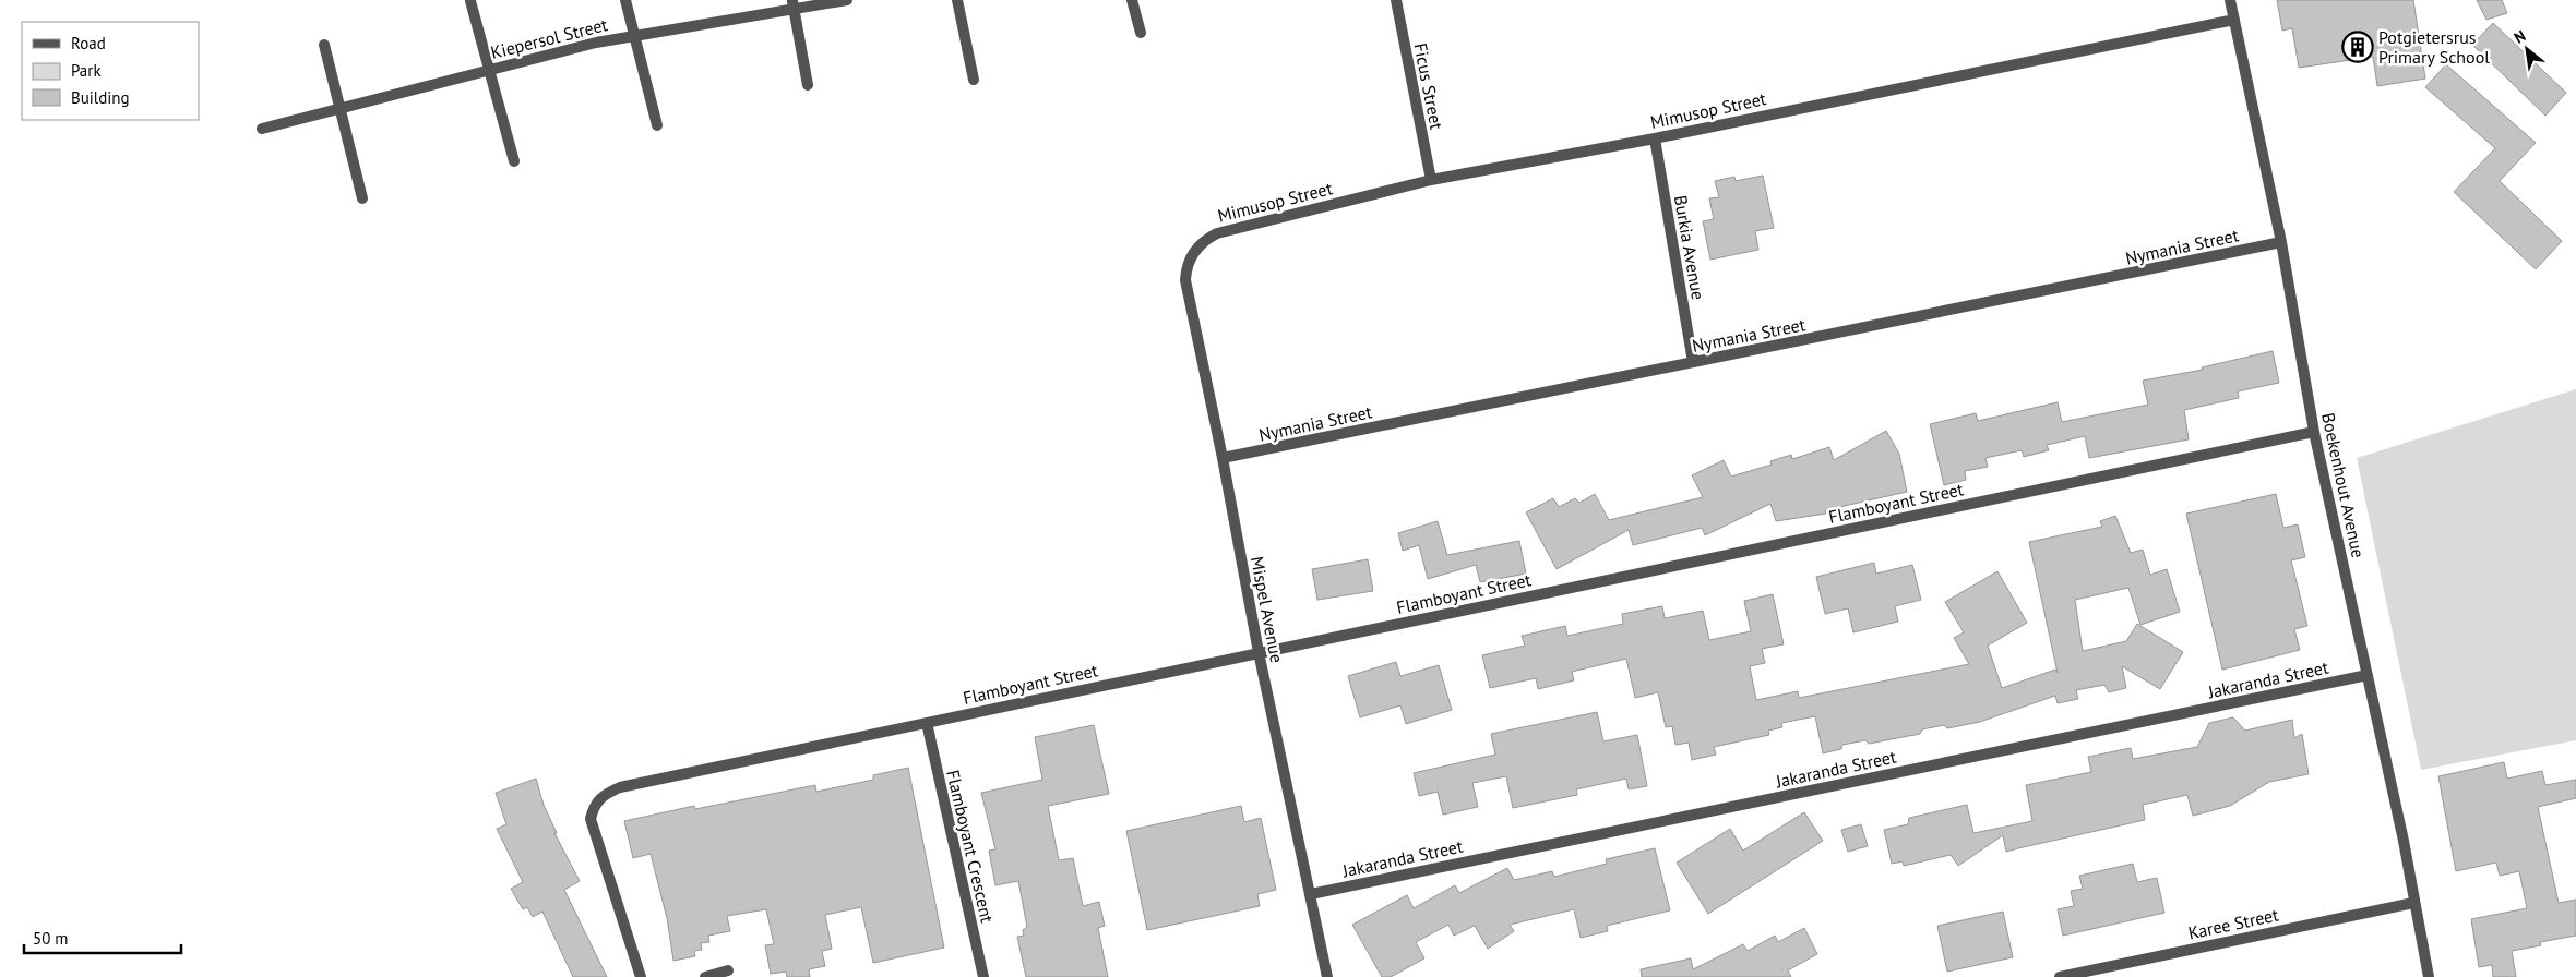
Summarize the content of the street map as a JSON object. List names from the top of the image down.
{
  "streets": {
    "street": [
      "Kiepersol Street",
      "Ficus Street",
      "Mimusop Street",
      "Nymania Street",
      "Burkia Avenue",
      "Boekenhout Avenue",
      "Flamboyant Street",
      "Mispel Avenue",
      "Jakaranda Street",
      "Flamboyant Crescent",
      "Karee Street"
    ]
  },
  "crossings": [
    ["Ficus Street", "Mimusop Street"],
    ["Mimusop Street", "Burkia Avenue"],
    ["Mimusop Street", "Boekenhout Avenue"],
    ["Mimusop Street", "Mispel Avenue"],
    ["Nymania Street", "Burkia Avenue"],
    ["Nymania Street", "Boekenhout Avenue"],
    ["Nymania Street", "Mispel Avenue"],
    ["Boekenhout Avenue", "Flamboyant Street"],
    ["Boekenhout Avenue", "Jakaranda Street"],
    ["Boekenhout Avenue", "Karee Street"],
    ["Flamboyant Street", "Mispel Avenue"],
    ["Flamboyant Street", "Flamboyant Crescent"],
    ["Mispel Avenue", "Jakaranda Street"]
  ],
  "places": {
    "building": ["Potgietersrus Primary School"]
  },
  "legend": ["Road", "Park", "Building"],
  "scale_bar": "50 m",
  "north": "top left"
}
